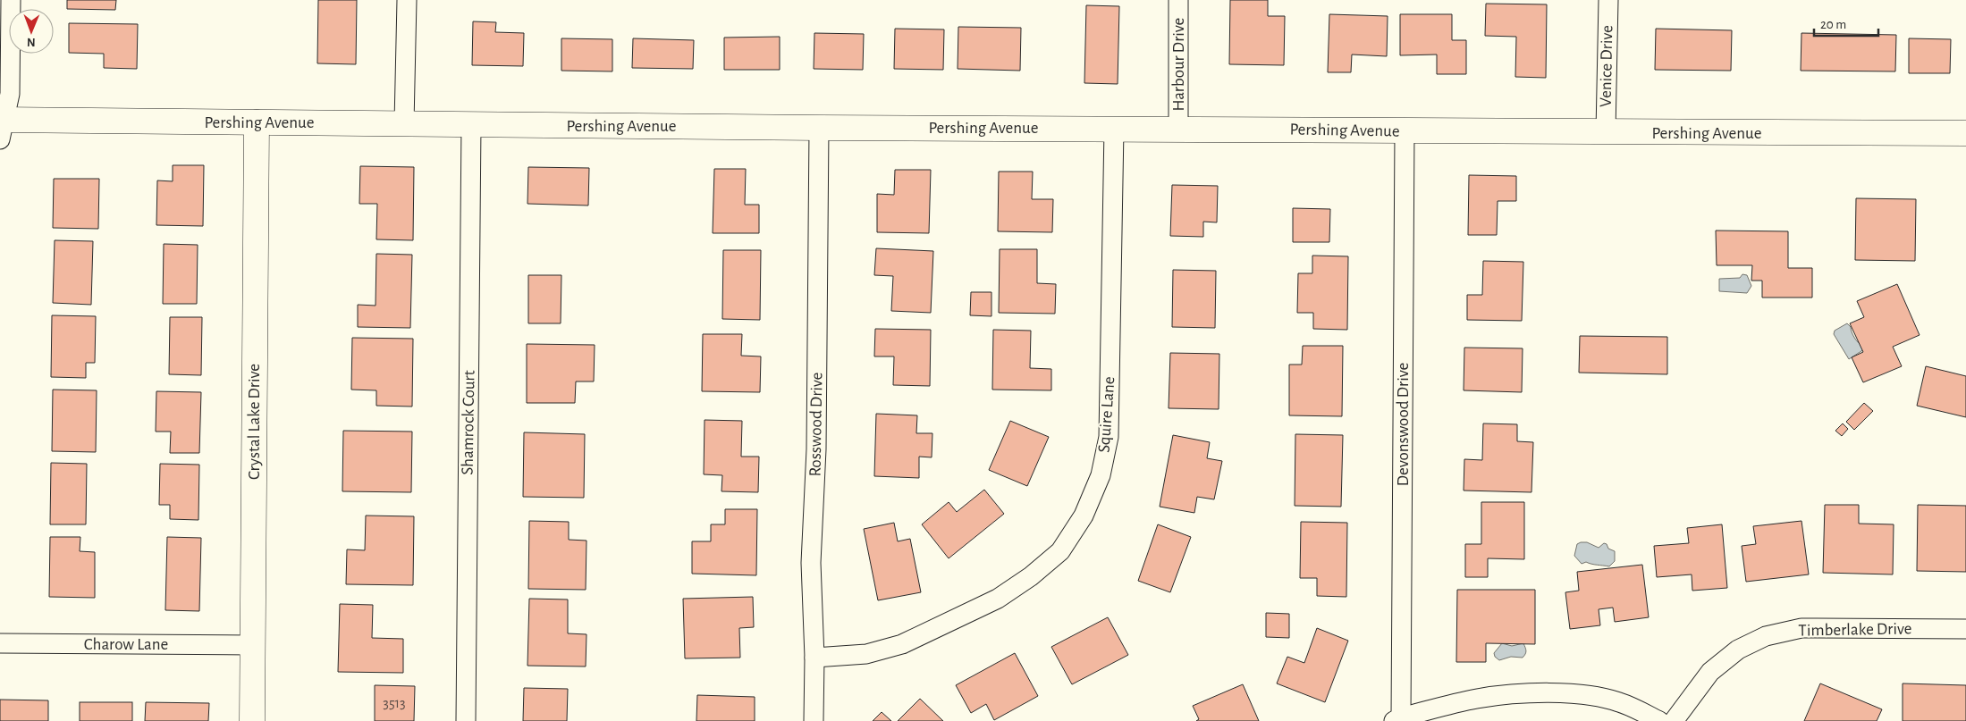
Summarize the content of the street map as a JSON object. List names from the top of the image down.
{
  "streets": {
    "street": [
      "Harbour Drive",
      "Venice Drive",
      "Pershing Avenue",
      "Squire Lane",
      "Crystal Lake Drive",
      "Shamrock Court",
      "Rosswood Drive",
      "Devonswood Drive",
      "Timberlake Drive",
      "Charow Lane"
    ]
  },
  "crossings": [
    ["Harbour Drive", "Pershing Avenue"],
    ["Venice Drive", "Pershing Avenue"],
    ["Pershing Avenue", "Squire Lane"],
    ["Pershing Avenue", "Crystal Lake Drive"],
    ["Pershing Avenue", "Shamrock Court"],
    ["Pershing Avenue", "Rosswood Drive"],
    ["Pershing Avenue", "Devonswood Drive"],
    ["Squire Lane", "Rosswood Drive"],
    ["Crystal Lake Drive", "Charow Lane"]
  ],
  "house_numbers": ["3513"],
  "scale_bar": "20 m",
  "north": "bottom"
}
